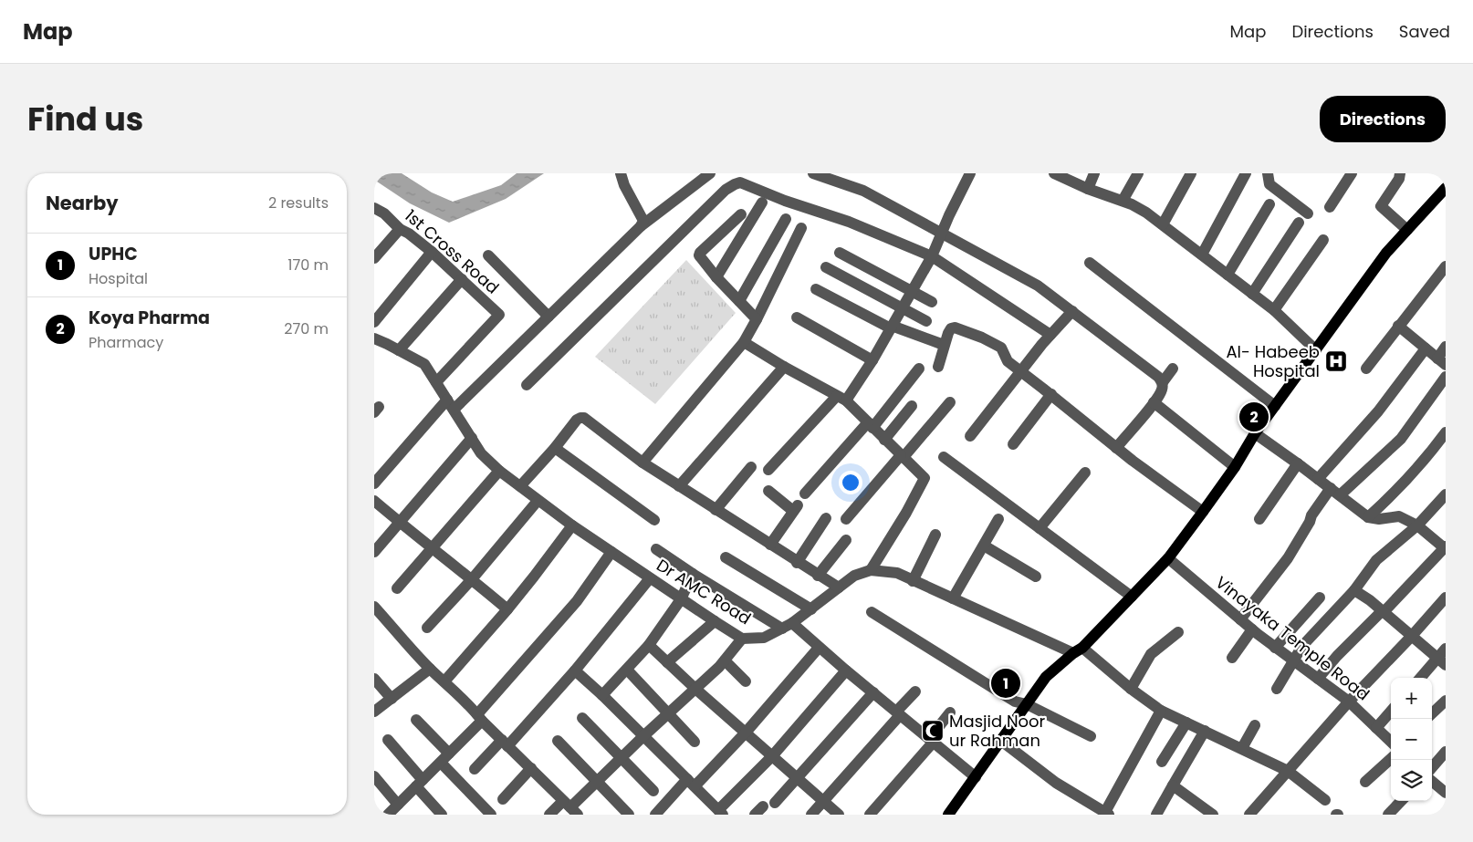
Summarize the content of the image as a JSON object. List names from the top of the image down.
{
  "streets": {
    "street": ["1st Cross Road", "Dr AMC Road", "Vinayaka Temple Road"]
  },
  "crossings": [
    ["1st Cross Road", "Dr AMC Road"]
  ],
  "places": {
    "hospital": ["Al- Habeeb Hospital"],
    "mosque": ["Masjid Noor ur Rahman"]
  },
  "page": {
    "header": "Map",
    "nav": ["Map", "Directions", "Saved"],
    "title": "Find us",
    "buttons": "Directions",
    "heading": ["Nearby", "2 results"],
    "list": [
      {
        "mark": "1",
        "name": "UPHC",
        "note": "Hospital",
        "value": "170 m"
      },
      {
        "mark": "2",
        "name": "Koya Pharma",
        "note": "Pharmacy",
        "value": "270 m"
      }
    ],
    "pins": ["2", "1"],
    "map_buttons": ["+", "−"]
  }
}
